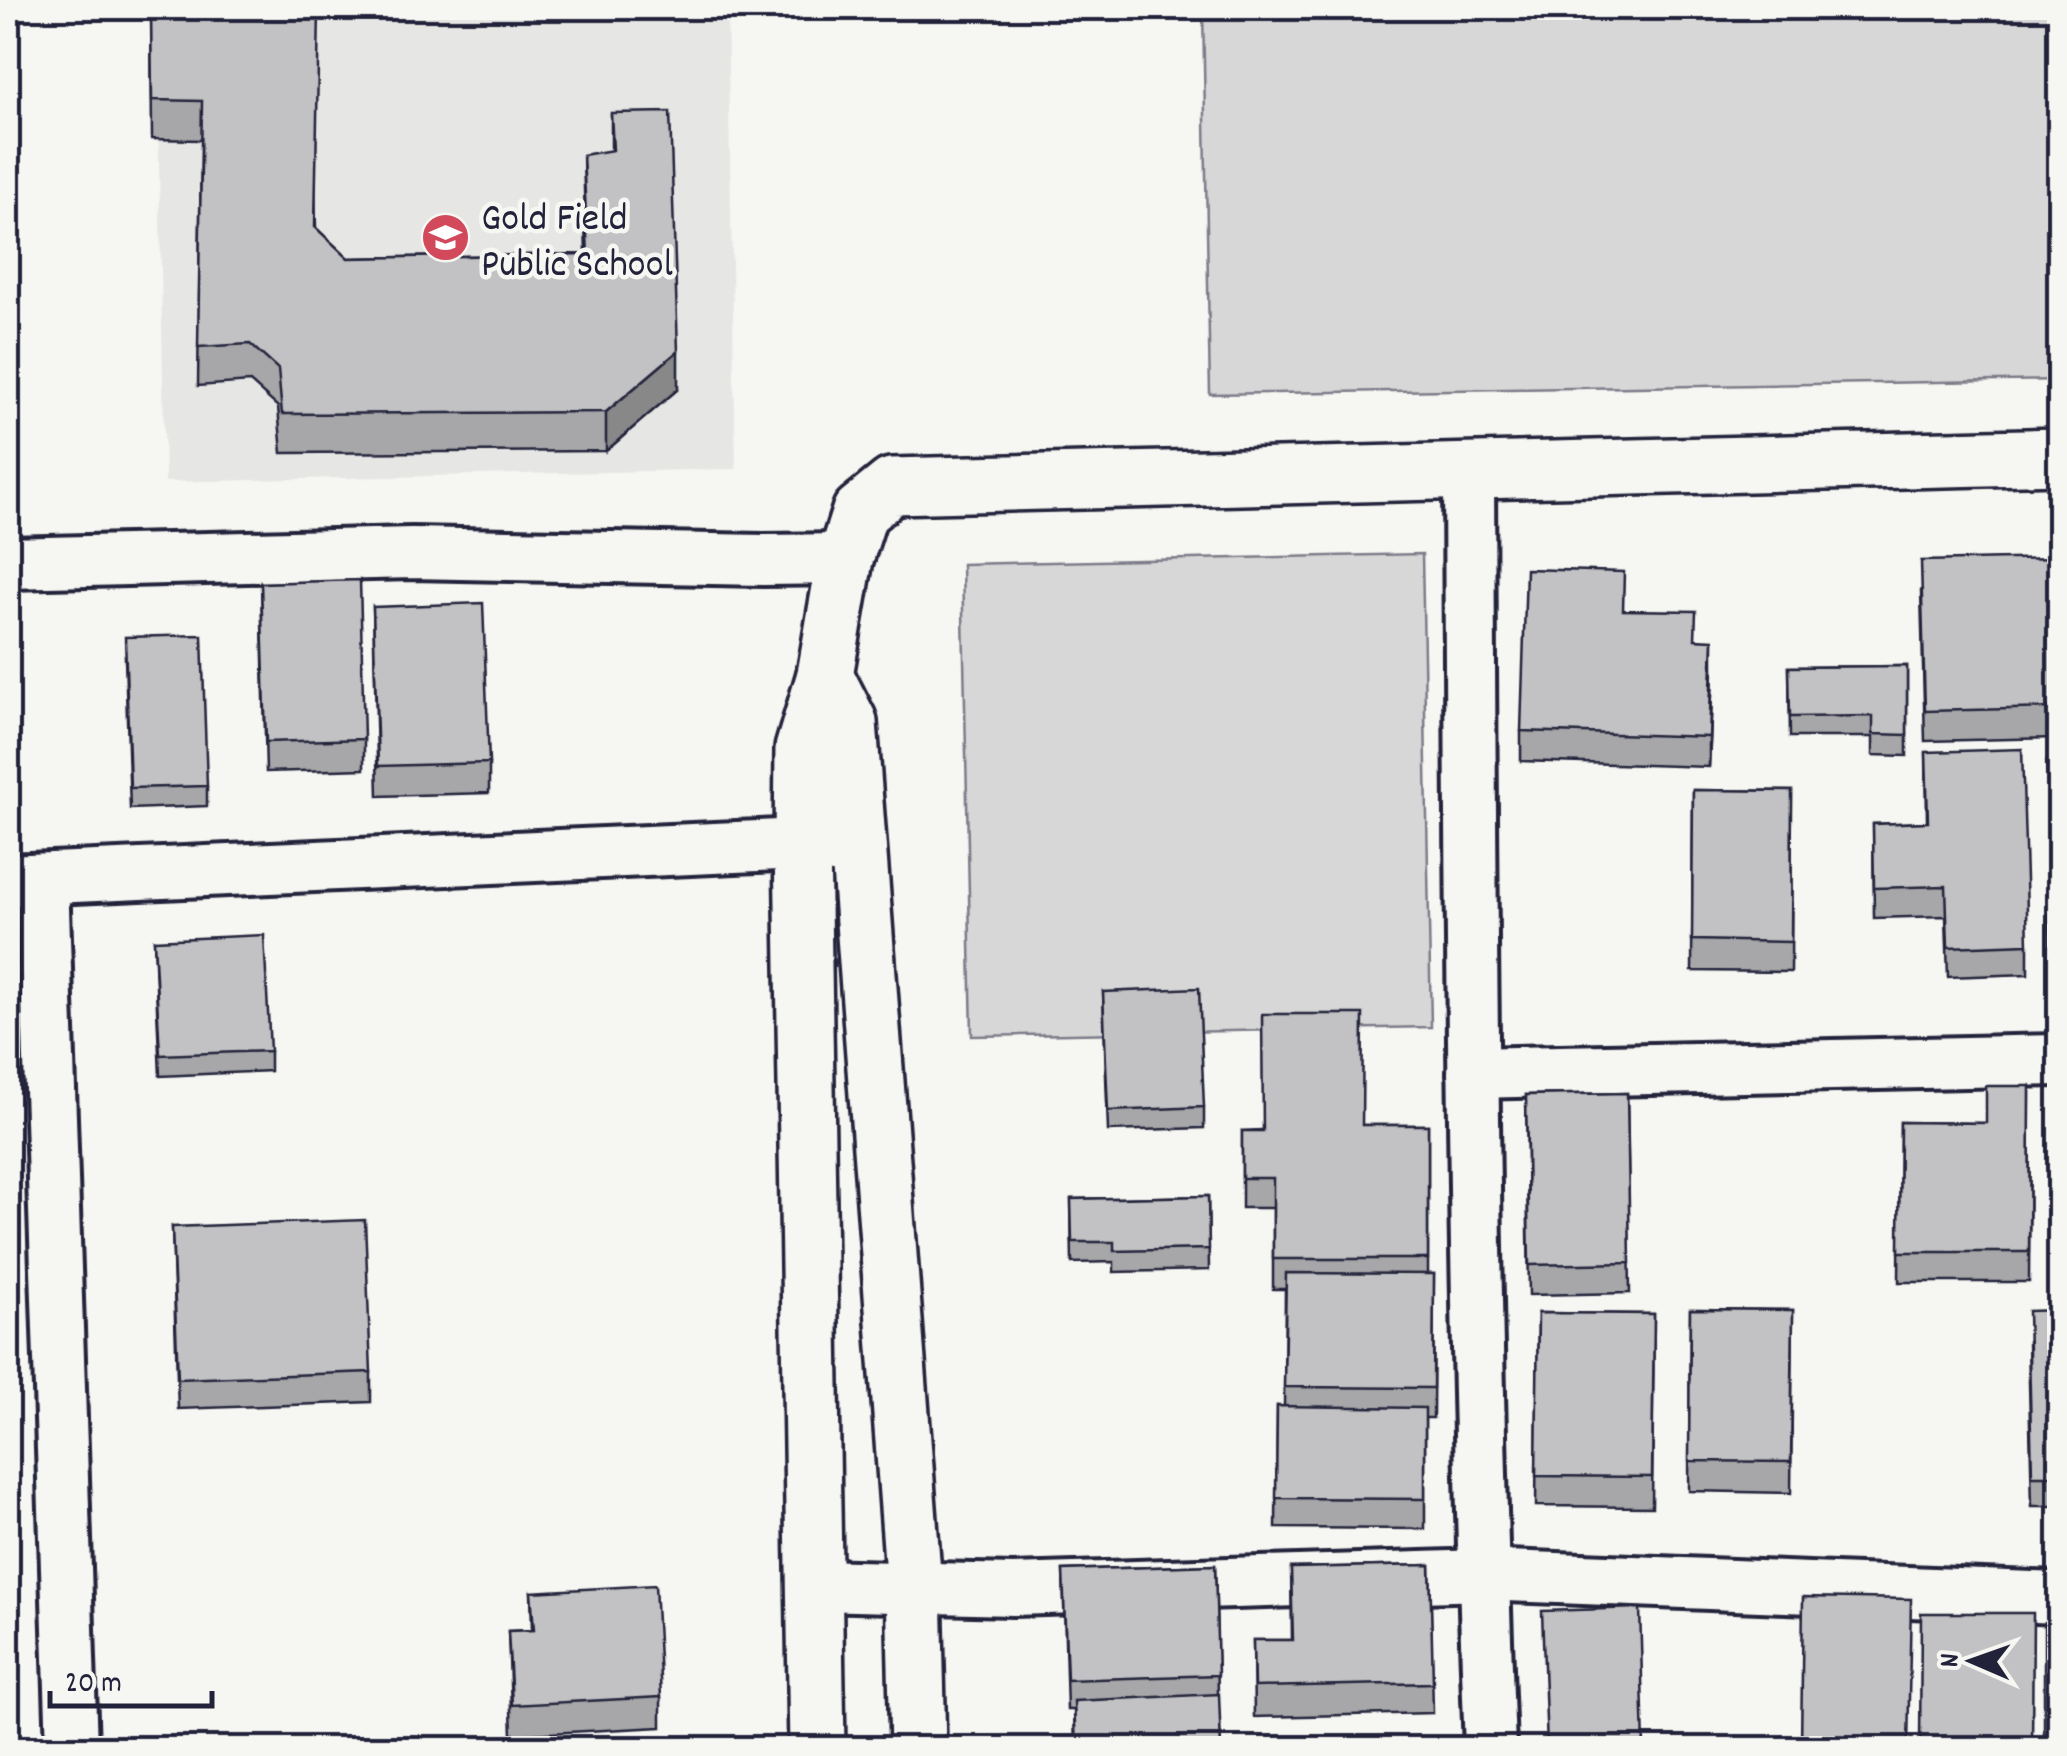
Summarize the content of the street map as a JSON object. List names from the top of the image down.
{
  "places": {
    "school or university": ["Gold Field Public School"]
  },
  "scale_bar": "20 m",
  "north": "left"
}
